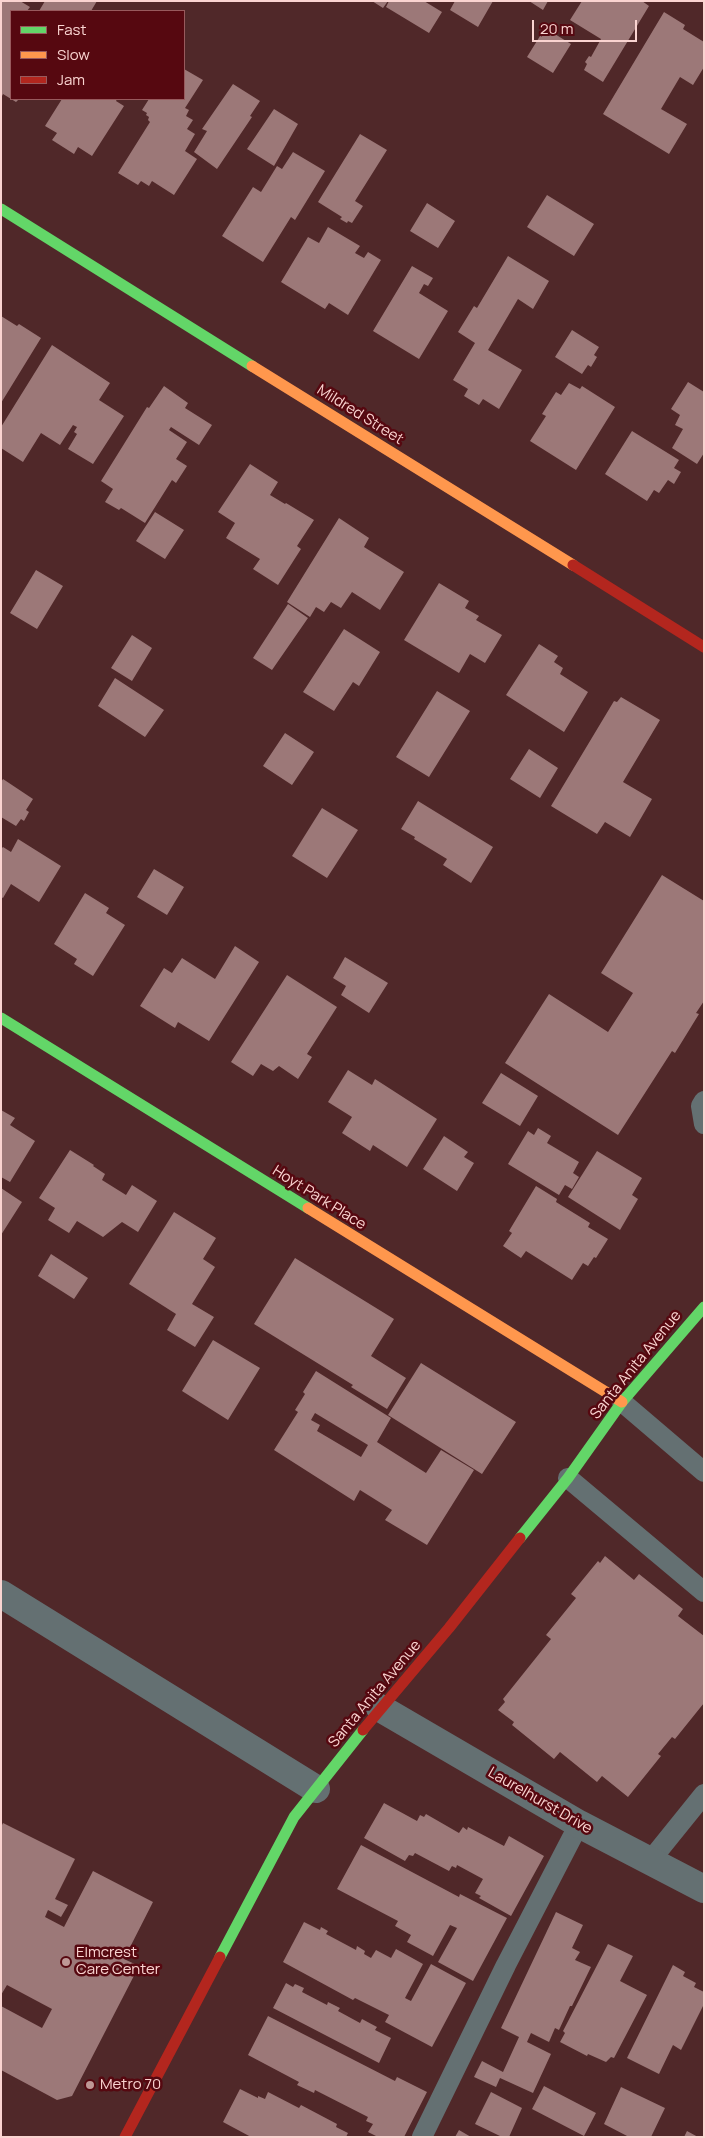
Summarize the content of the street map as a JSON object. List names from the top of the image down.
{
  "streets": {
    "street": [
      "Mildred Street",
      "Hoyt Park Place",
      "Santa Anita Avenue",
      "Laurelhurst Drive"
    ]
  },
  "crossings": [
    ["Hoyt Park Place", "Santa Anita Avenue"],
    ["Santa Anita Avenue", "Laurelhurst Drive"]
  ],
  "places": ["Elmcrest Care Center", "Metro 70"],
  "legend": ["Fast", "Slow", "Jam"],
  "scale_bar": "20 m"
}
